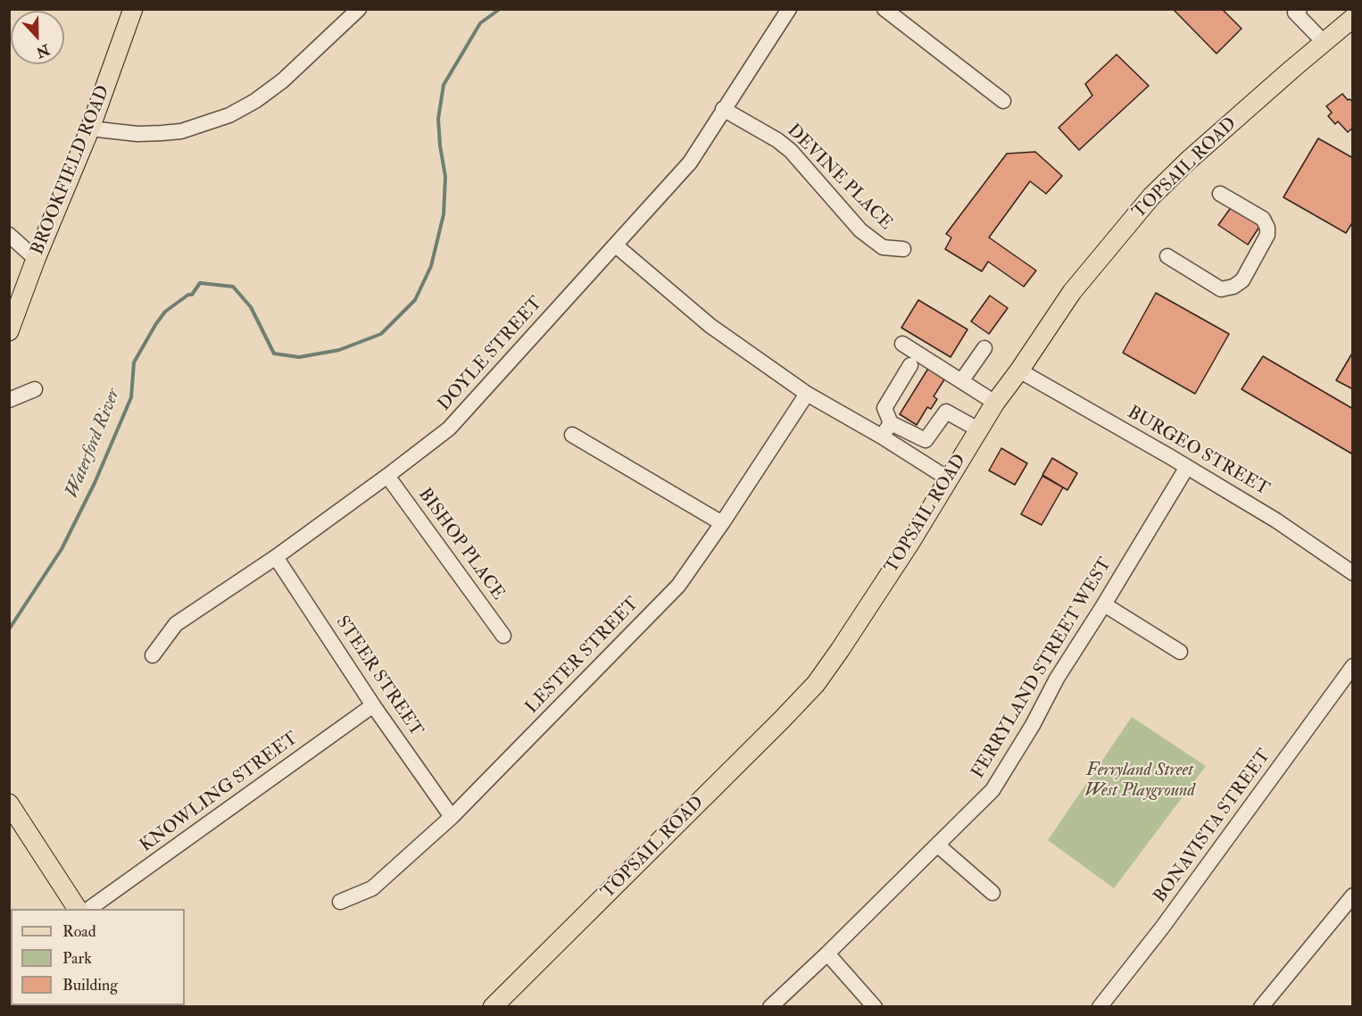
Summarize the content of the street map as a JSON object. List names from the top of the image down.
{
  "streets": {
    "main road": ["TOPSAIL ROAD", "BROOKFIELD ROAD"],
    "street": [
      "DEVINE PLACE",
      "DOYLE STREET",
      "BURGEO STREET",
      "BISHOP PLACE",
      "LESTER STREET",
      "FERRYLAND STREET WEST",
      "STEER STREET",
      "KNOWLING STREET",
      "BONAVISTA STREET"
    ]
  },
  "crossings": [
    ["TOPSAIL ROAD", "BURGEO STREET"],
    ["DEVINE PLACE", "DOYLE STREET"],
    ["DOYLE STREET", "BISHOP PLACE"],
    ["DOYLE STREET", "STEER STREET"],
    ["BURGEO STREET", "FERRYLAND STREET WEST"],
    ["LESTER STREET", "STEER STREET"],
    ["STEER STREET", "KNOWLING STREET"]
  ],
  "water": ["Waterford River"],
  "parks": ["Ferryland Street West Playground"],
  "legend": ["Road", "Park", "Building"],
  "north": "bottom"
}
